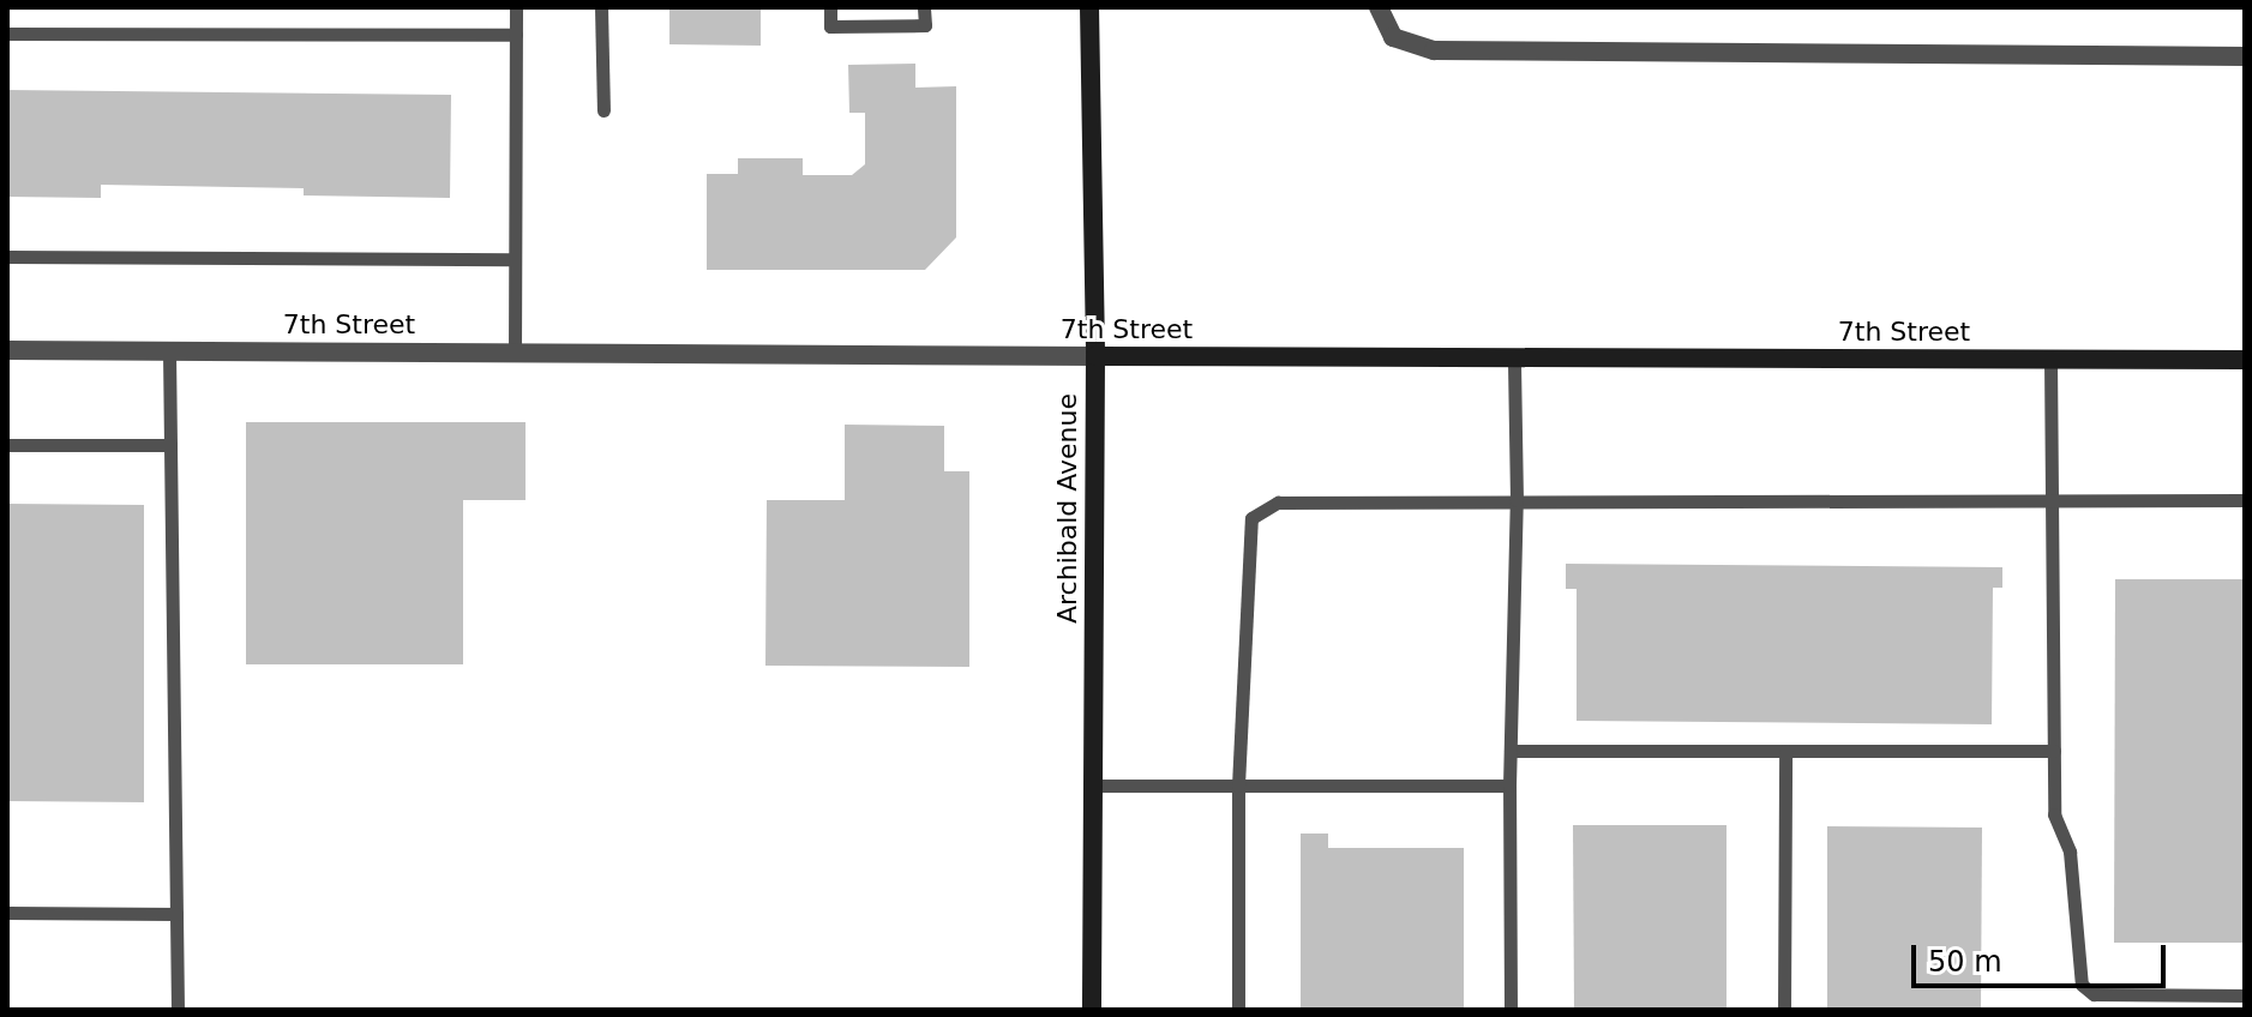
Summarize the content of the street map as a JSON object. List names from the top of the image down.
{
  "streets": {
    "street": ["7th Street", "Archibald Avenue"]
  },
  "crossings": [
    ["7th Street", "Archibald Avenue"]
  ],
  "scale_bar": "50 m"
}
